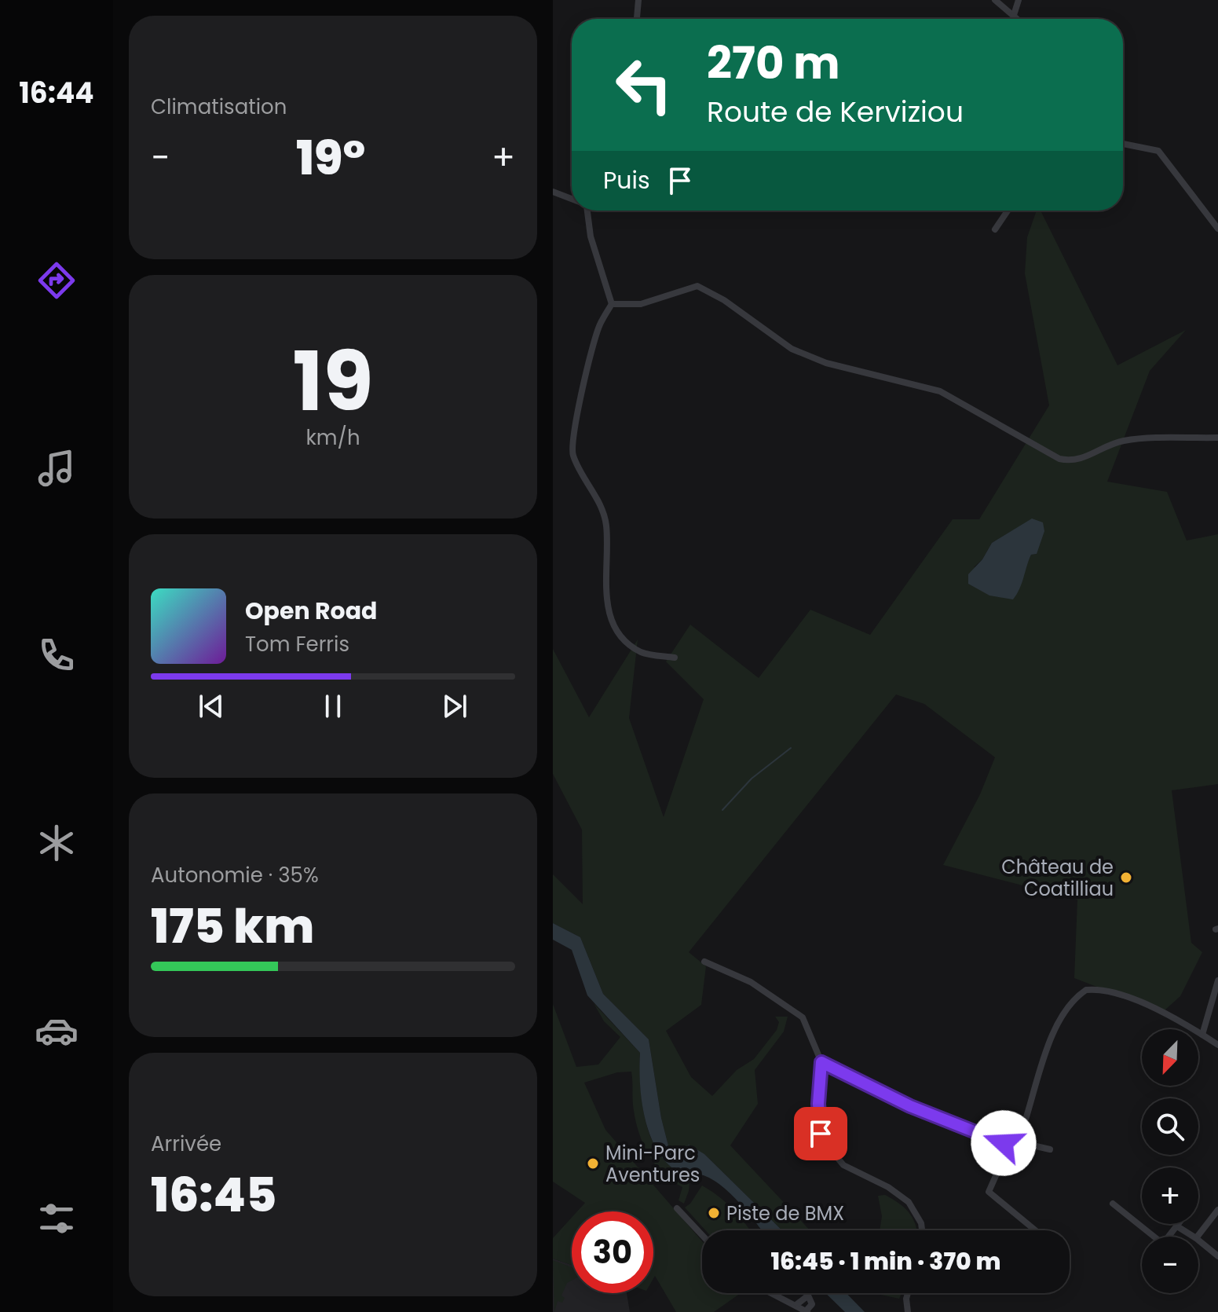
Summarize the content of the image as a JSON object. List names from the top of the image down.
{
  "places": ["Château de Coatilliau", "Mini-Parc Aventures", "Piste de BMX"],
  "north": "bottom left",
  "page": {
    "tabs": "16:44",
    "tile": [
      "Climatisation",
      ["19", "km/h"],
      ["Autonomie · 35%", "175 km"],
      ["Arrivée", "16:45"]
    ],
    "turn": ["270 m", "Route de Kerviziou"],
    "heat": ["−", "19°", "+"],
    "then": "Puis",
    "song": ["Open Road", "Tom Ferris"],
    "map_buttons": ["+", "−"],
    "limit": "30",
    "trip": "16:45 · 1 min · 370 m"
  }
}
